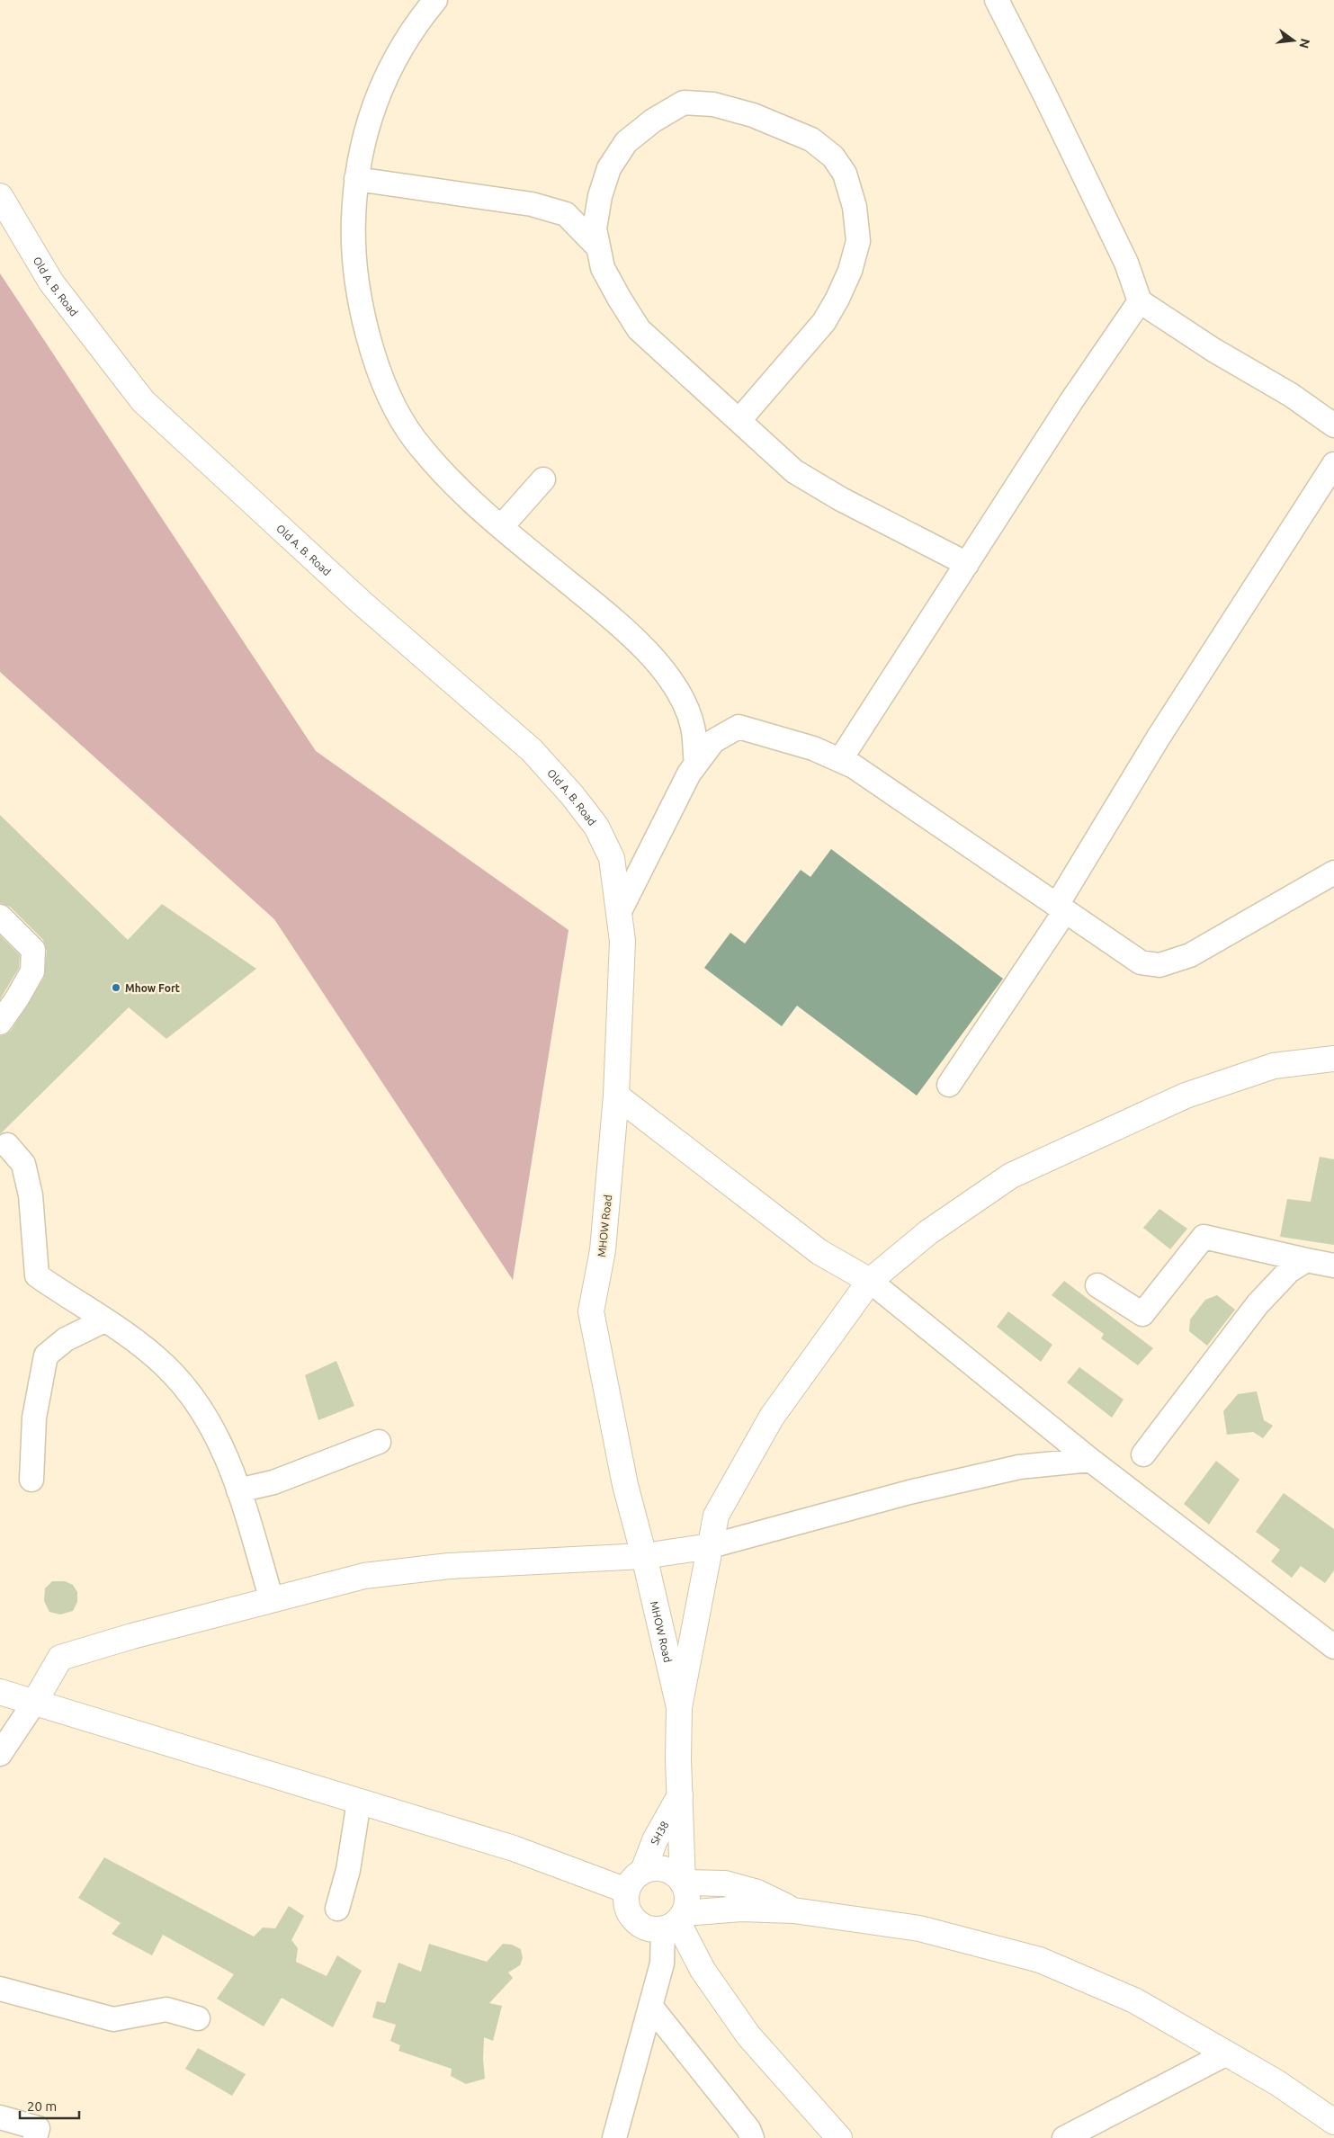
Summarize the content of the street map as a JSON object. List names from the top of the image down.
{
  "streets": {
    "main road": ["Old A. B. Road", "MHOW Road", "SH38"]
  },
  "crossings": [
    ["Old A. B. Road", "MHOW Road"],
    ["MHOW Road", "SH38"]
  ],
  "places": ["Mhow Fort"],
  "scale_bar": "20 m",
  "north": "right"
}
